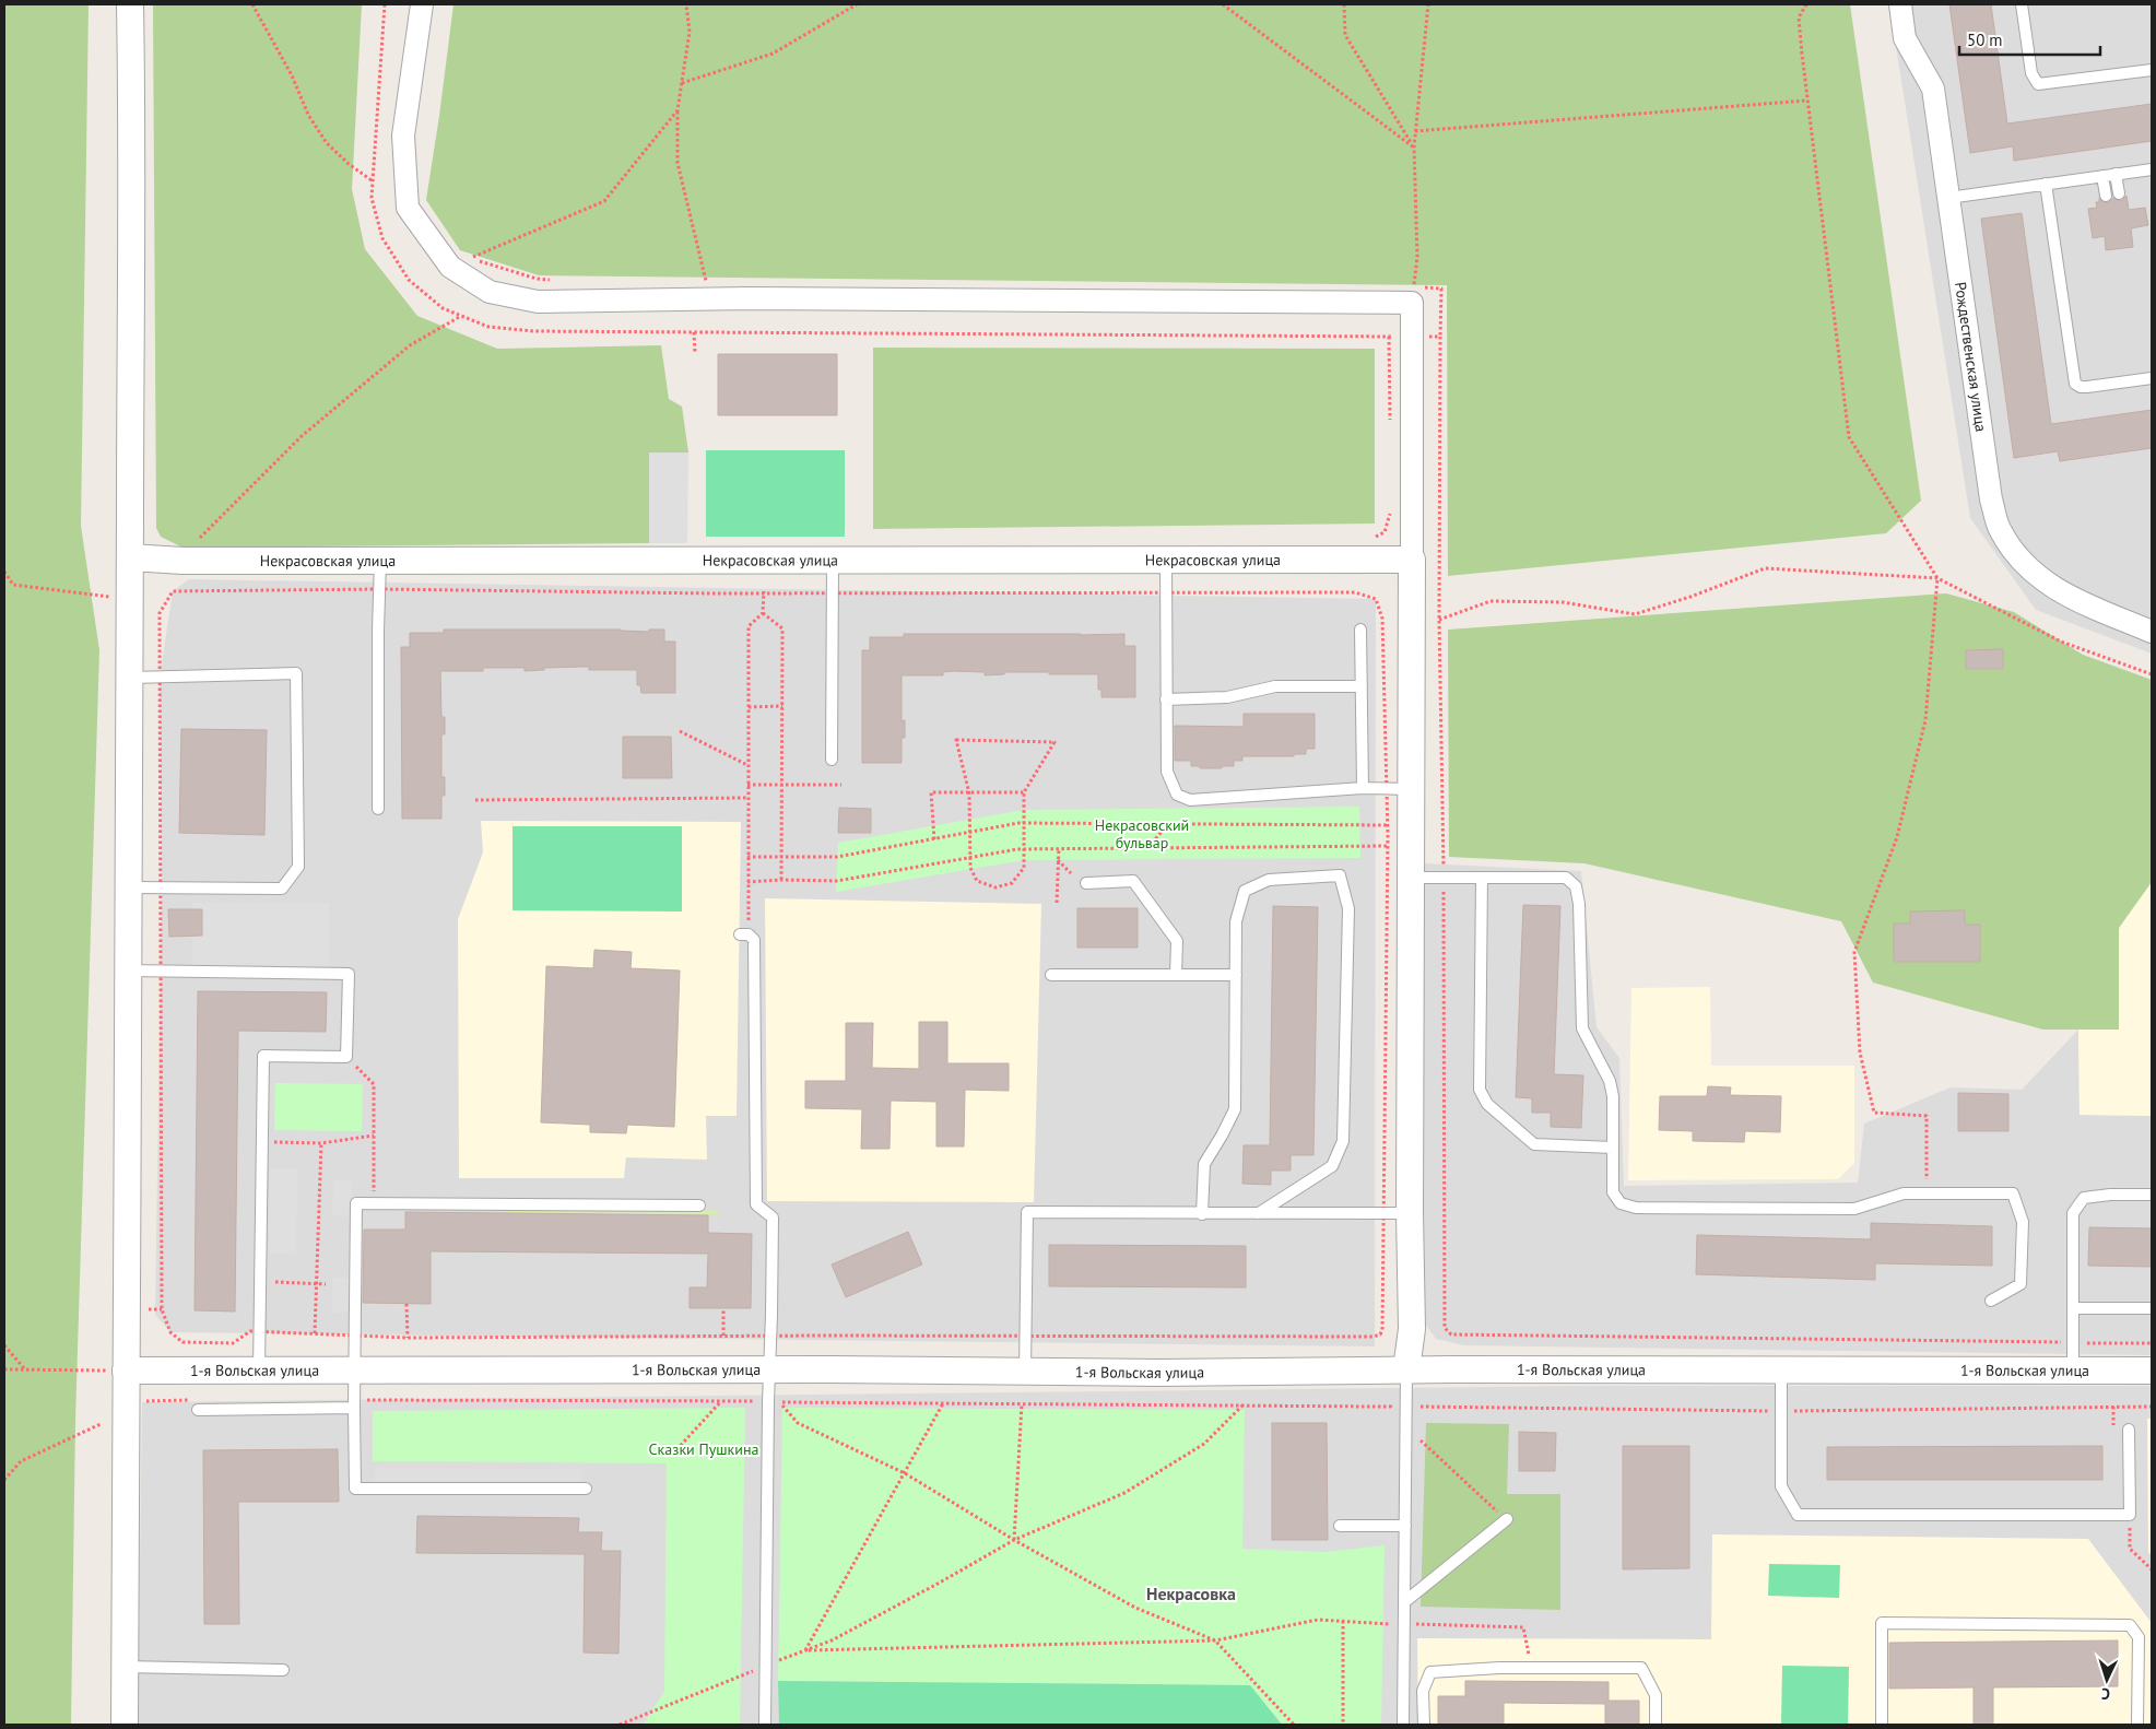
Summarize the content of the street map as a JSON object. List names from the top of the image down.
{
  "streets": {
    "street": ["Рождественская улица", "Некрасовская улица", "1-я Вольская улица"]
  },
  "districts": ["Некрасовка"],
  "parks": ["Некрасовский бульвар", "Сказки Пушкина"],
  "scale_bar": "50 m",
  "north": "bottom"
}
